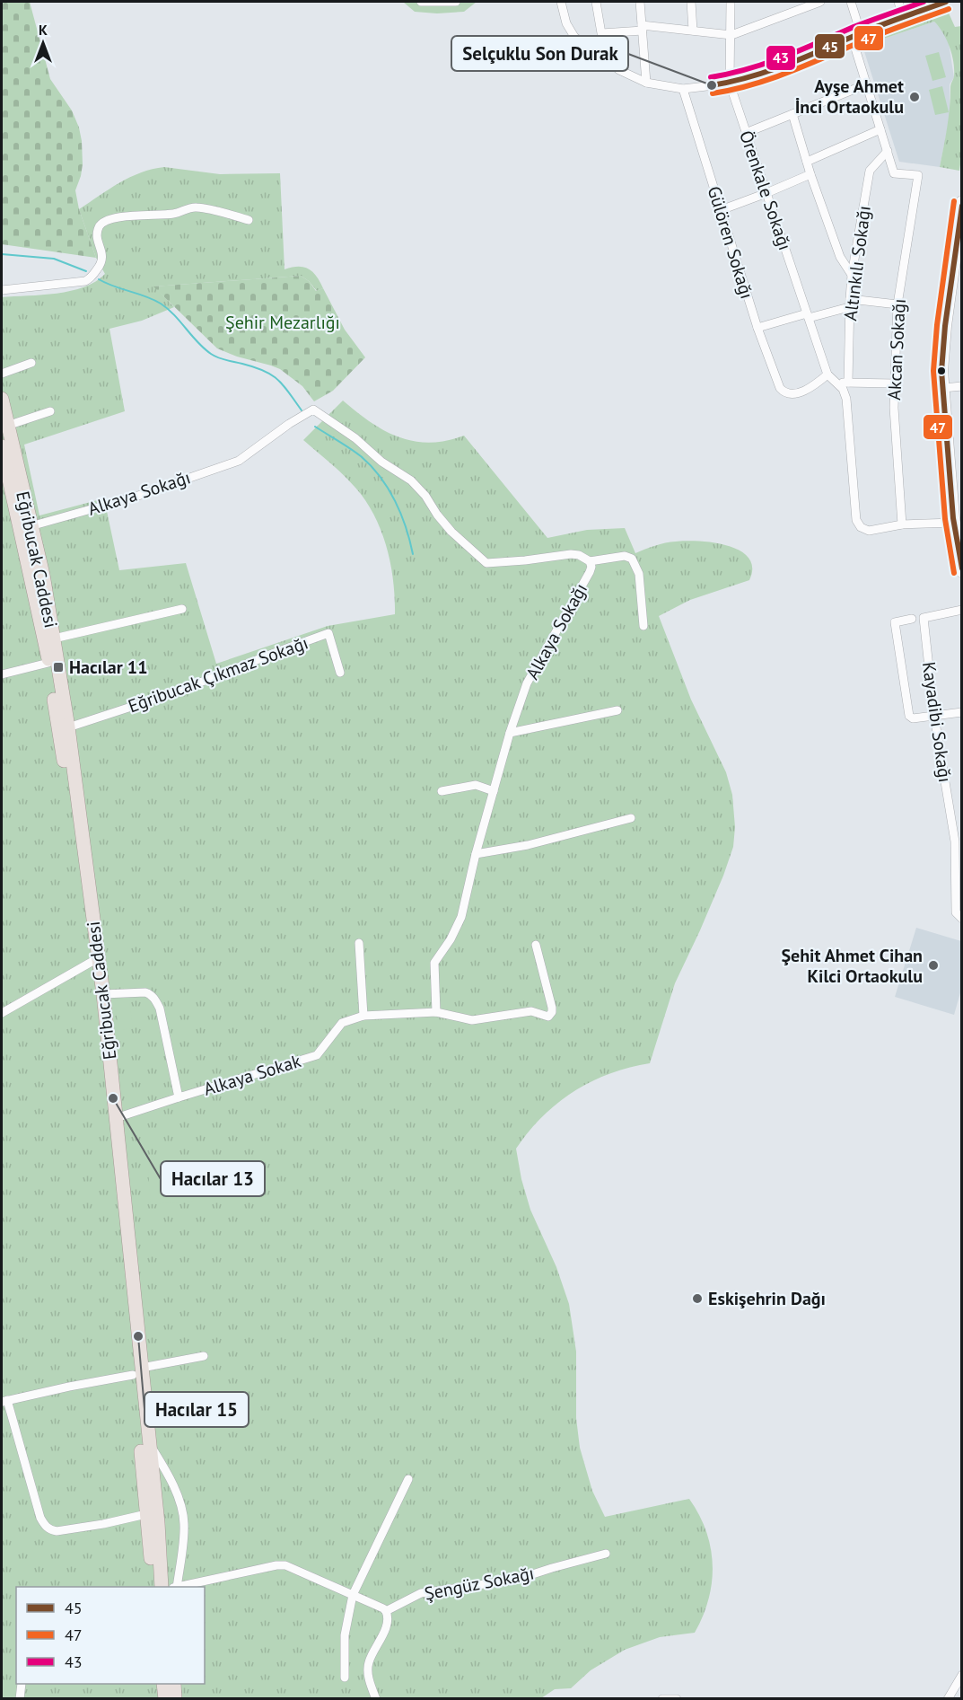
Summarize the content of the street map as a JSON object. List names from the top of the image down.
{
  "streets": {
    "main road": ["Eğribucak Caddesi"],
    "street": [
      "Örenkale Sokağı",
      "Gülören Sokağı",
      "Altınkılı Sokağı",
      "Akcan Sokağı",
      "Alkaya Sokağı",
      "Eğribucak Çıkmaz Sokağı",
      "Kayadibi Sokağı",
      "Alkaya Sokak",
      "Şengüz Sokağı"
    ]
  },
  "crossings": [
    ["Örenkale Sokağı", "Gülören Sokağı"],
    ["Altınkılı Sokağı", "Akcan Sokağı"],
    ["Alkaya Sokağı", "Eğribucak Caddesi"],
    ["Alkaya Sokağı", "Alkaya Sokak"],
    ["Eğribucak Caddesi", "Eğribucak Çıkmaz Sokağı"],
    ["Eğribucak Caddesi", "Alkaya Sokak"]
  ],
  "parks": ["Şehir Mezarlığı"],
  "places": {
    "other": [
      "Selçuklu Son Durak",
      "Ayşe Ahmet İnci Ortaokulu",
      "Şehit Ahmet Cihan Kilci Ortaokulu",
      "Hacılar 13",
      "Eskişehrin Dağı",
      "Hacılar 15"
    ],
    "transit": ["Hacılar 11"]
  },
  "lines": ["transit line 45", "transit line 43", "transit line 47"],
  "legend": ["45", "47", "43"],
  "north": "top"
}
